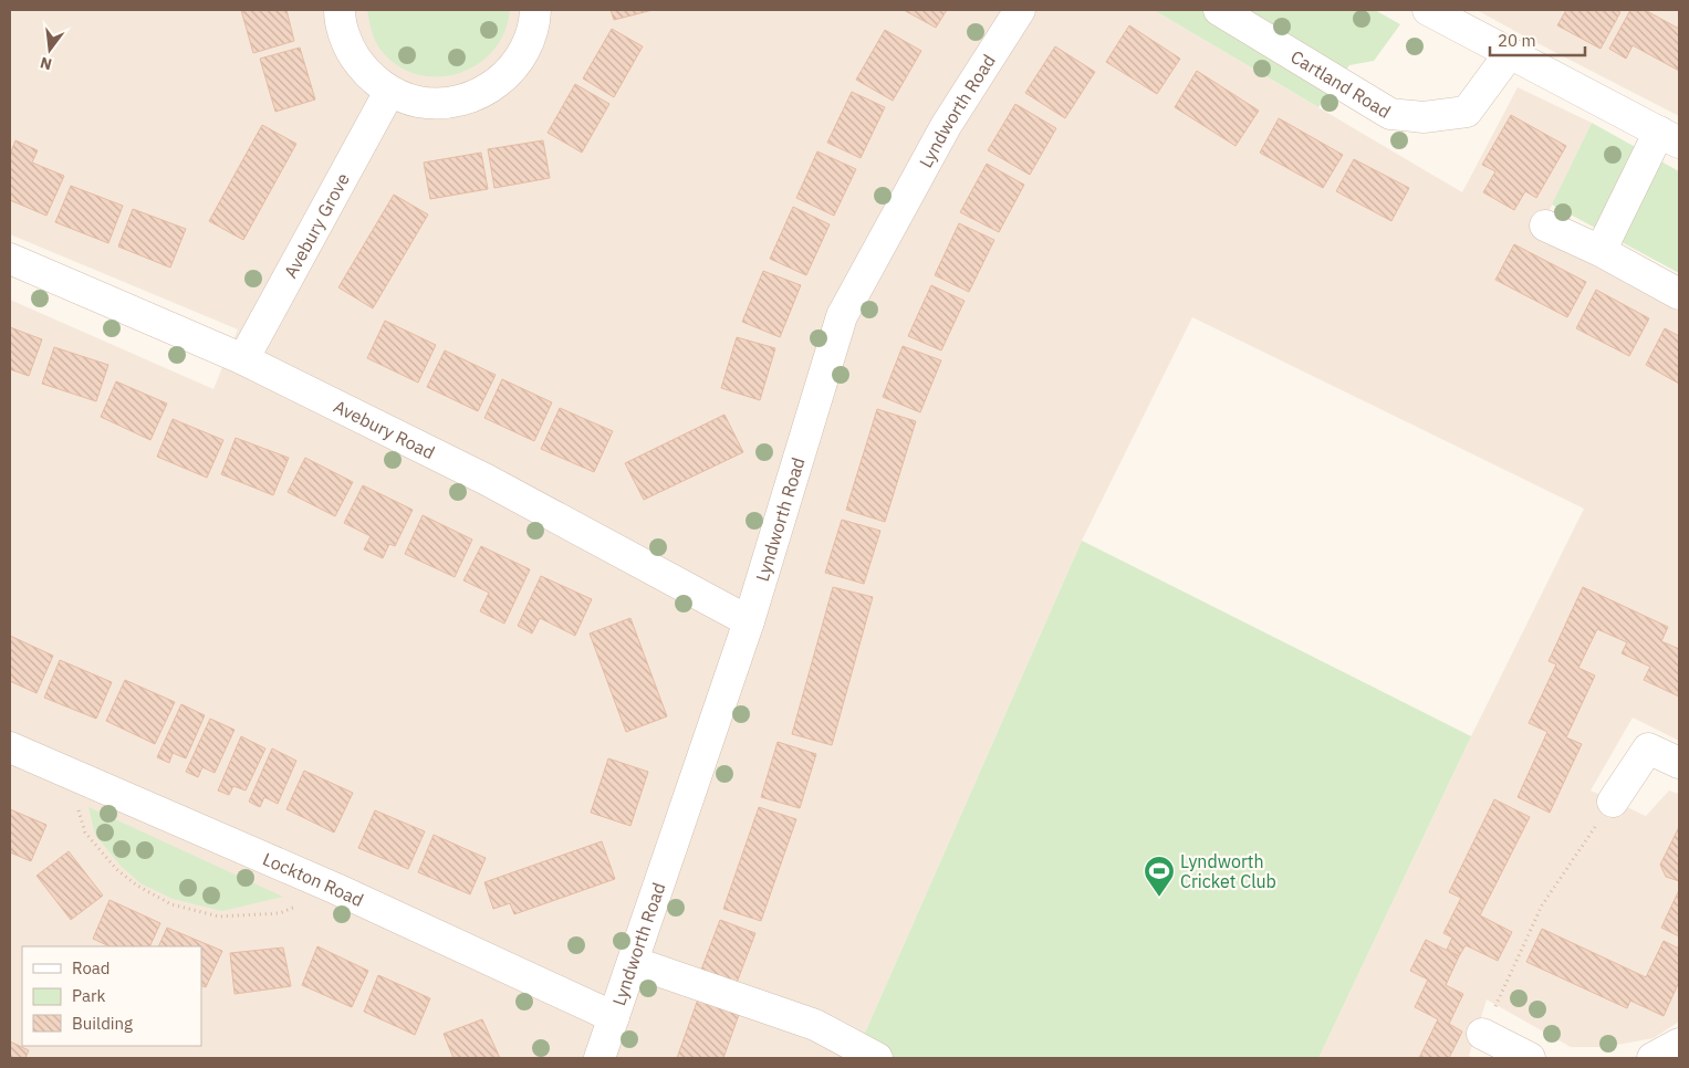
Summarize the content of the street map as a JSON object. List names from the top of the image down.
{
  "streets": {
    "street": [
      "Cartland Road",
      "Lyndworth Road",
      "Avebury Grove",
      "Avebury Road",
      "Lockton Road"
    ]
  },
  "crossings": [
    ["Lyndworth Road", "Avebury Road"],
    ["Lyndworth Road", "Lockton Road"],
    ["Avebury Grove", "Avebury Road"]
  ],
  "places": {
    "sports": ["Lyndworth Cricket Club"]
  },
  "legend": ["Road", "Park", "Building"],
  "scale_bar": "20 m",
  "north": "bottom"
}
